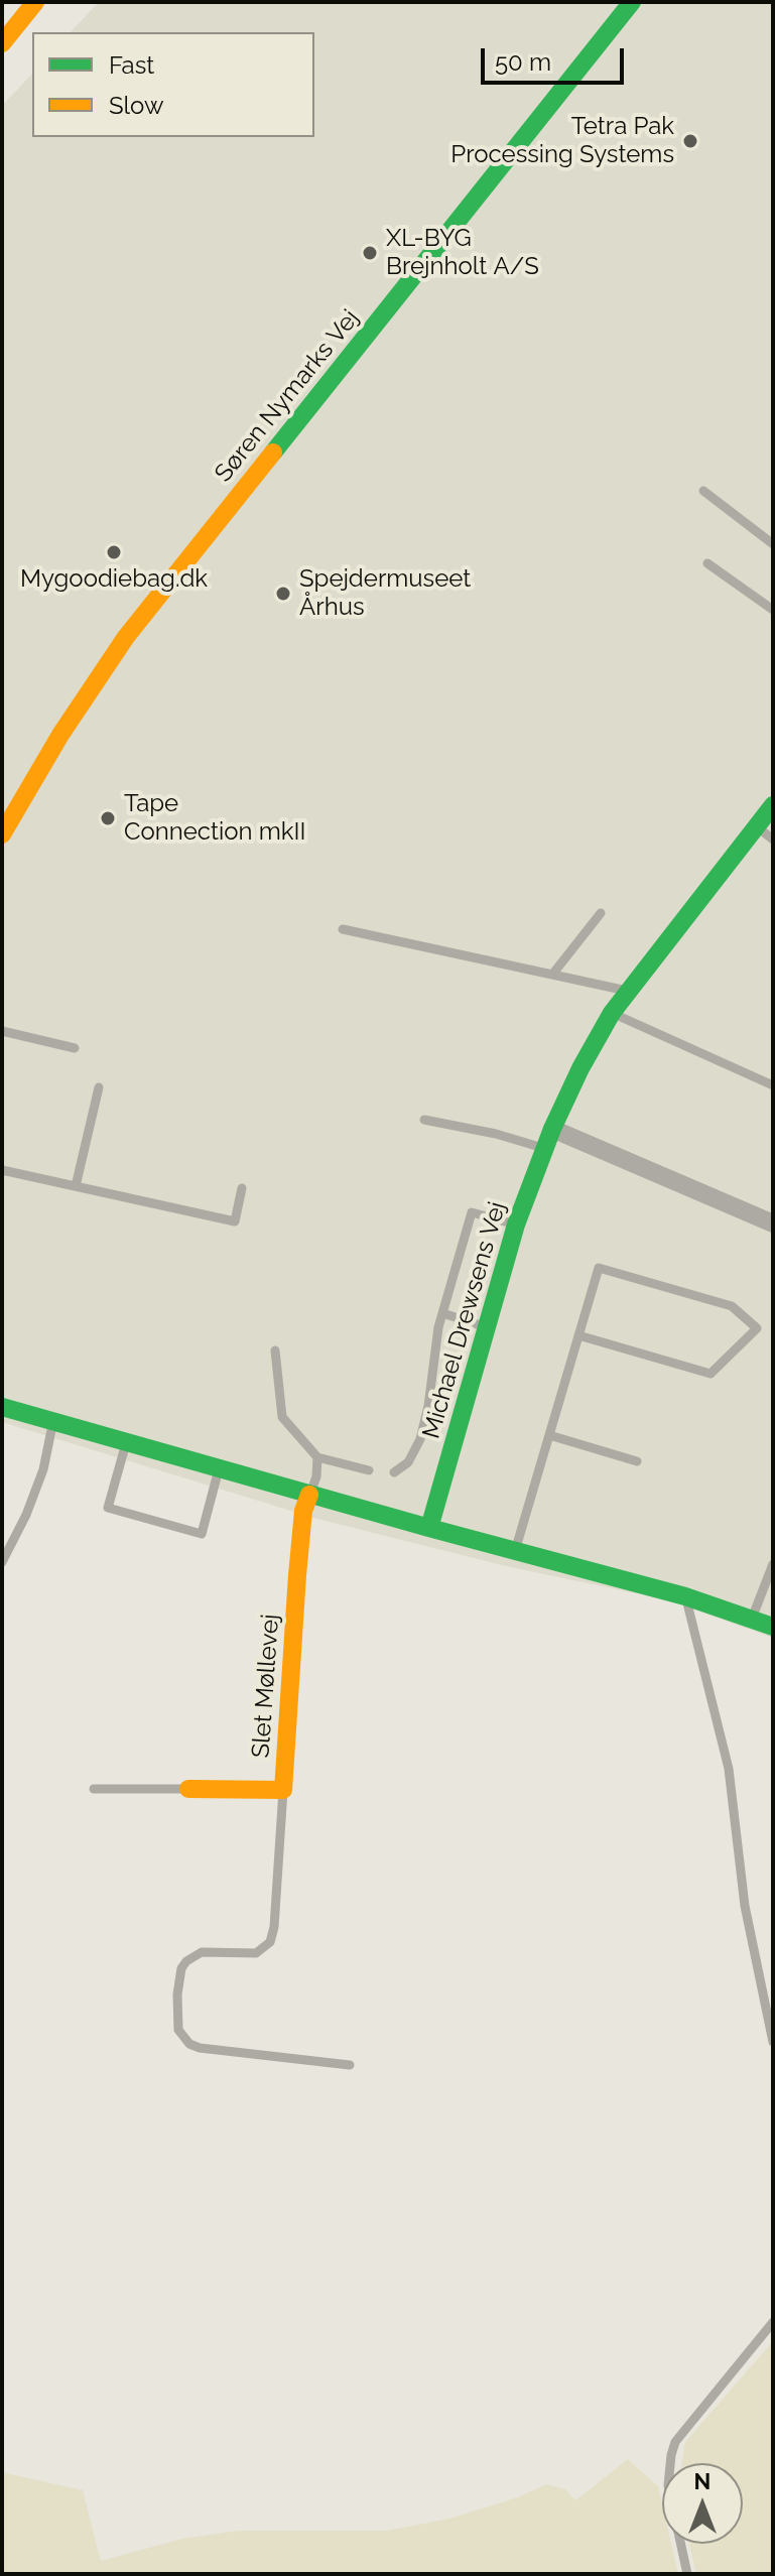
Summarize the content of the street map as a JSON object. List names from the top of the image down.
{
  "streets": {
    "street": ["Søren Nymarks Vej", "Michael Drewsens Vej", "Slet Møllevej"]
  },
  "places": [
    "Tetra Pak Processing Systems",
    "XL-BYG Brejnholt A/S",
    "Mygoodiebag.dk",
    "Spejdermuseet Århus",
    "Tape Connection mkII"
  ],
  "legend": ["Fast", "Slow"],
  "scale_bar": "50 m",
  "north": "top"
}
